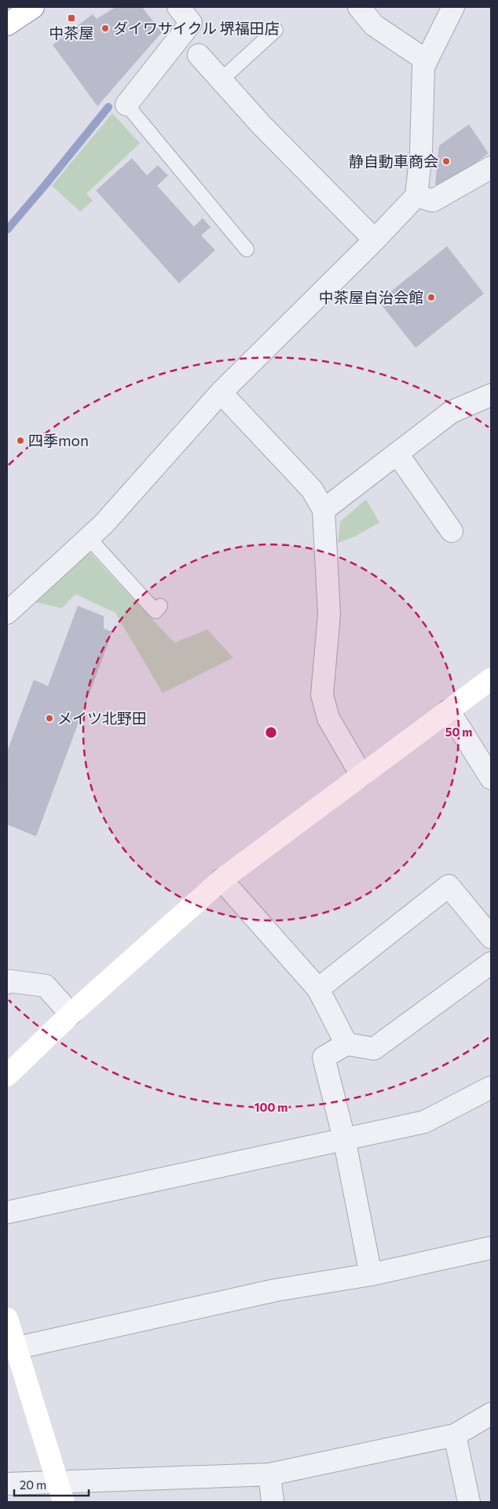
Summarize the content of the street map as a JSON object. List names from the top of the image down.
{
  "places": {
    "transit": ["中茶屋"],
    "other": [
      "ダイワサイクル 堺福田店",
      "静自動車商会",
      "中茶屋自治会館",
      "四季mon",
      "メイツ北野田"
    ]
  },
  "scale_bar": "20 m",
  "rings": ["50 m", "100 m"]
}
